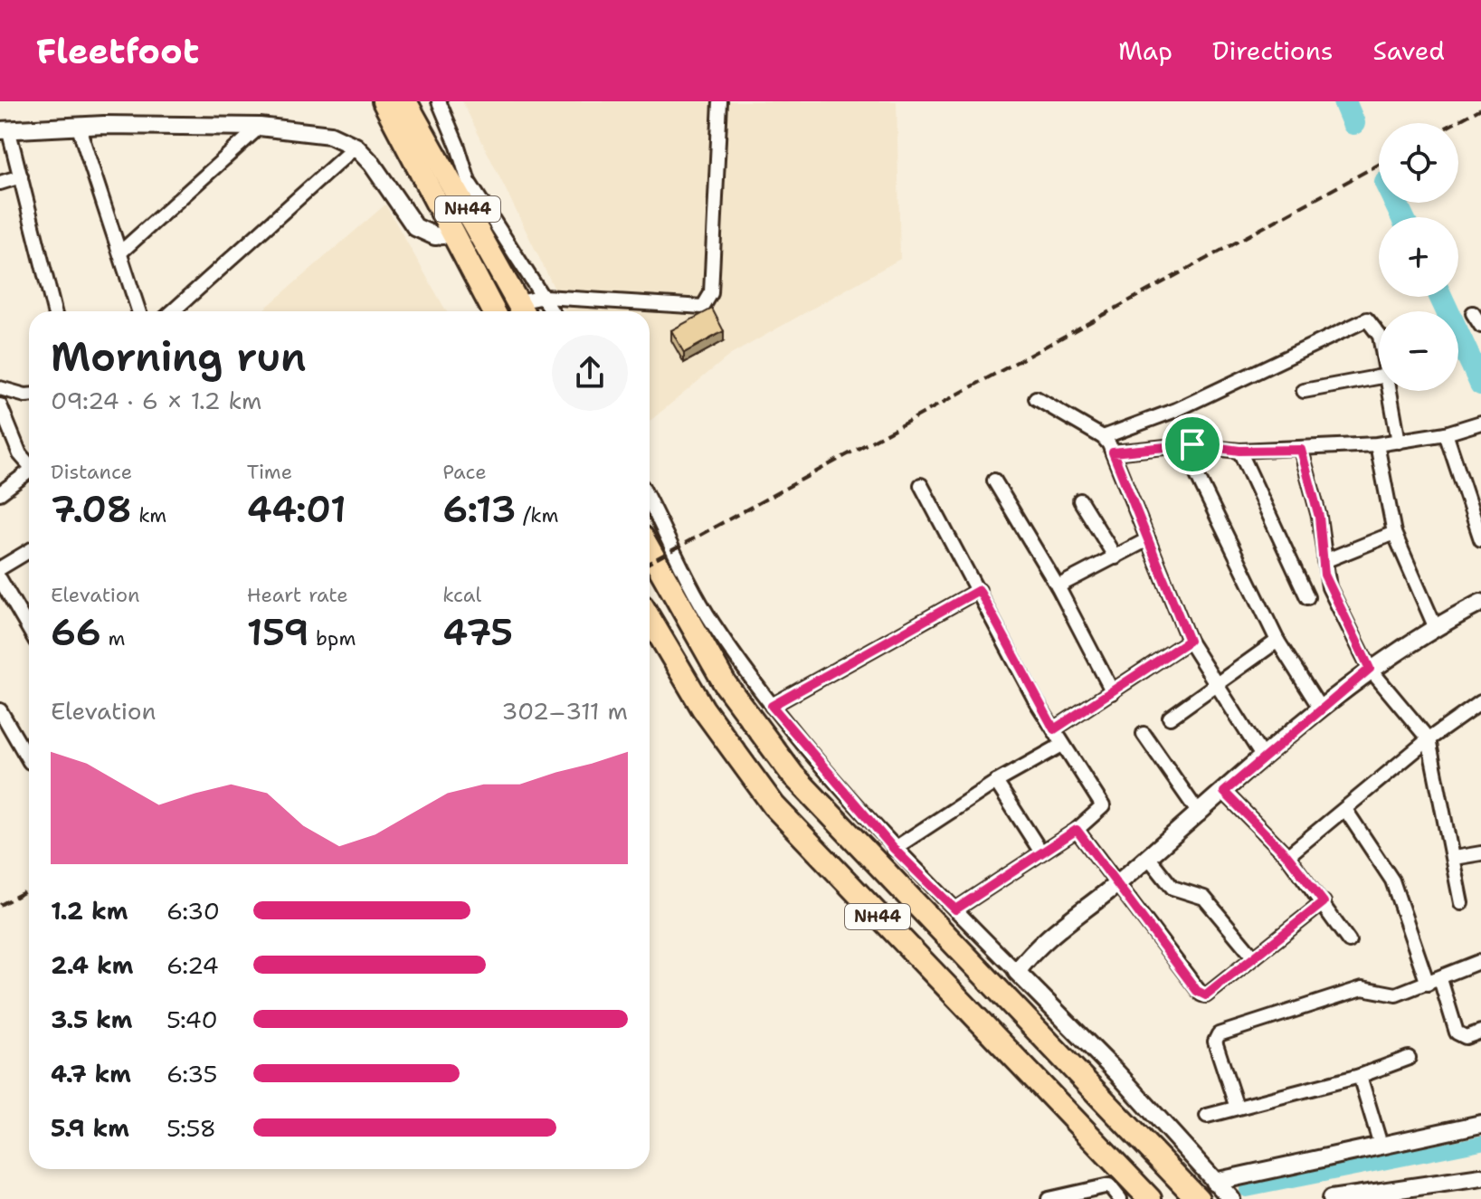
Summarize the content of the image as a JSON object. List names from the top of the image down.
{
  "streets": {
    "highway": ["NH44"]
  },
  "page": {
    "header": "Fleetfoot",
    "nav": ["Map", "Directions", "Saved"],
    "map_buttons": ["+", "−"],
    "heading": ["Morning run", "09:24 · 6 × 1.2 km"],
    "stats": [
      ["Distance", "7.08 km"],
      ["Time", "44:01"],
      ["Pace", "6:13 /km"],
      ["Elevation", "66 m"],
      ["Heart rate", "159 bpm"],
      ["kcal", "475"]
    ],
    "chart": ["Elevation", "302–311 m"],
    "list": [
      {
        "name": "1.2 km",
        "note": "6:30"
      },
      {
        "name": "2.4 km",
        "note": "6:24"
      },
      {
        "name": "3.5 km",
        "note": "5:40"
      },
      {
        "name": "4.7 km",
        "note": "6:35"
      },
      {
        "name": "5.9 km",
        "note": "5:58"
      }
    ]
  }
}
